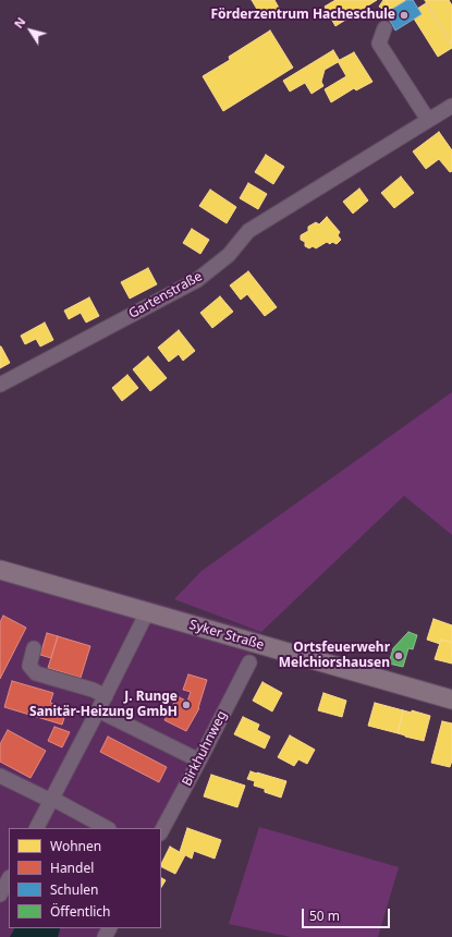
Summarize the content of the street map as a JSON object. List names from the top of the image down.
{
  "streets": {
    "main road": ["Syker Straße"],
    "street": ["Gartenstraße", "Birkhuhnweg"]
  },
  "places": ["Förderzentrum Hacheschule", "Ortsfeuerwehr Melchiorshausen", "J. Runge Sanitär-Heizung GmbH"],
  "legend": [
    "Wohnen",
    "Handel",
    "Schulen",
    "Öffentlich"
  ],
  "scale_bar": "50 m",
  "north": "top left"
}
